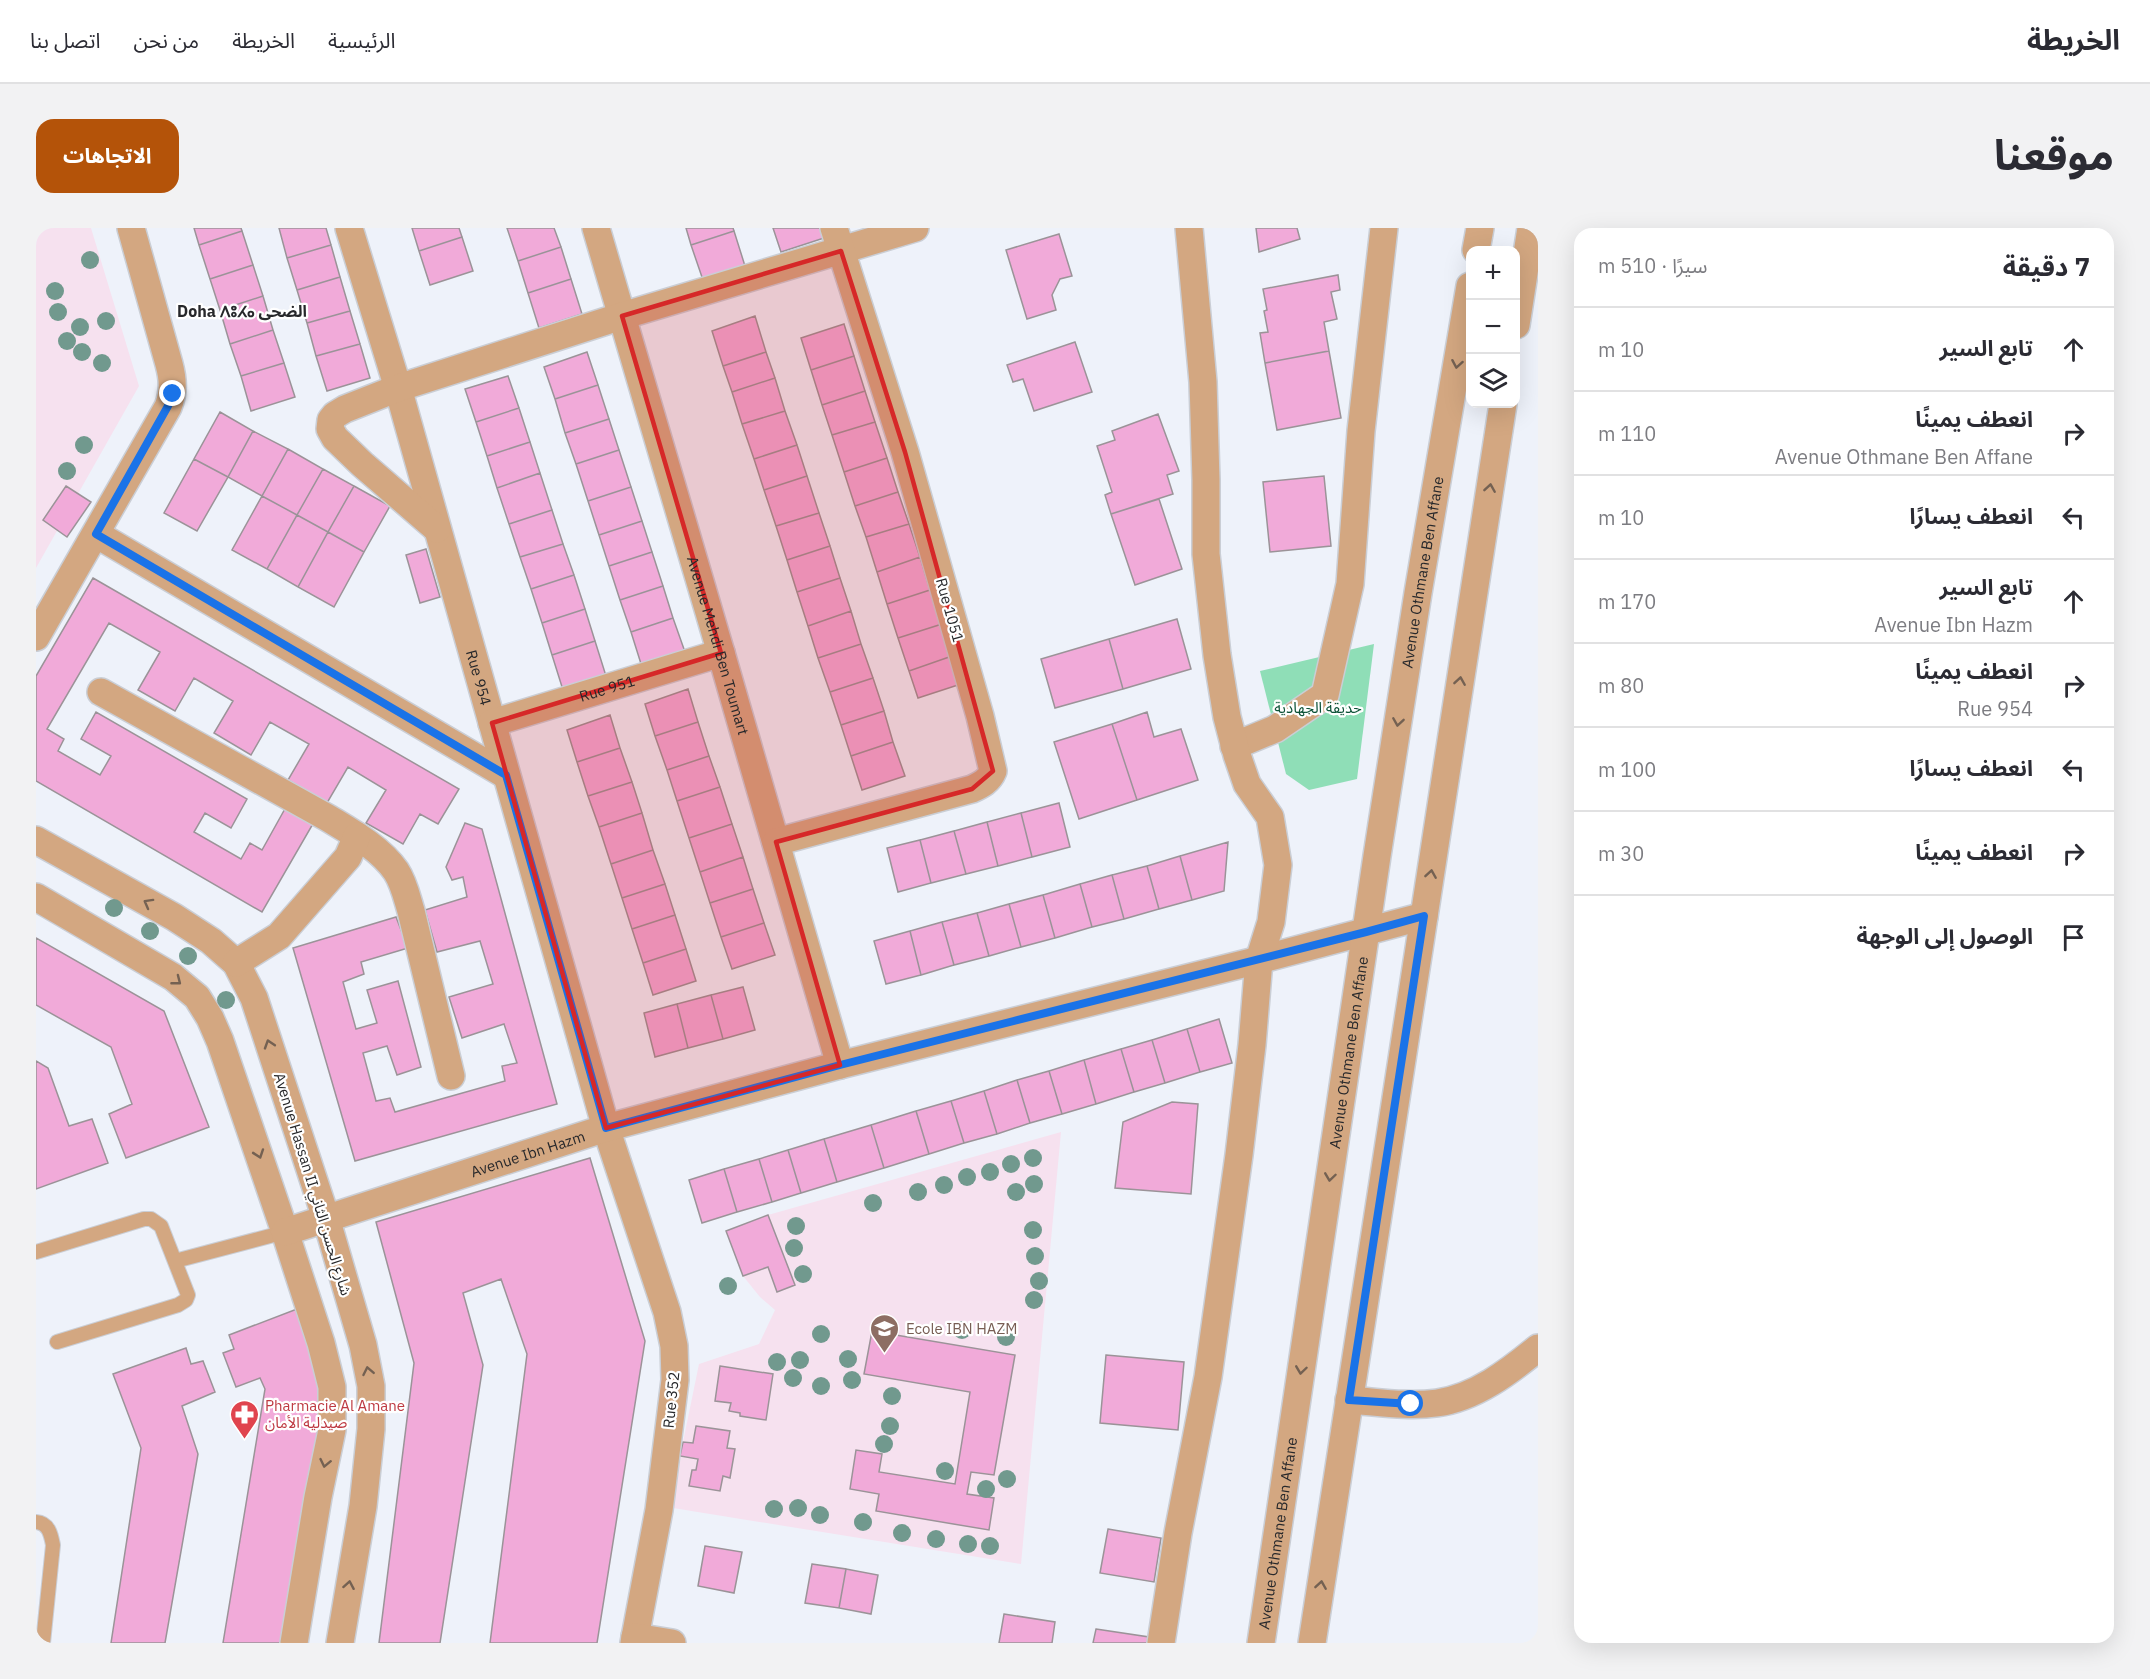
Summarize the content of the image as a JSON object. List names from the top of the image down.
{
  "streets": {
    "street": [
      "Avenue Othmane Ben Affane",
      "Rue 1051",
      "Avenue Mehdi Ben Toumart",
      "Rue 954",
      "Rue 951",
      "Avenue Ibn Hazm",
      "Avenue Hassan II شارع الحسن الثاني",
      "Rue 352"
    ]
  },
  "crossings": [
    ["Avenue Othmane Ben Affane", "Avenue Ibn Hazm"],
    ["Rue 1051", "Avenue Mehdi Ben Toumart"],
    ["Avenue Mehdi Ben Toumart", "Rue 951"],
    ["Avenue Mehdi Ben Toumart", "Avenue Ibn Hazm"],
    ["Rue 954", "Rue 951"],
    ["Rue 954", "Avenue Ibn Hazm"],
    ["Rue 954", "Rue 352"],
    ["Avenue Ibn Hazm", "Avenue Hassan II شارع الحسن الثاني"],
    ["Avenue Ibn Hazm", "Rue 352"]
  ],
  "districts": ["Doha ⴷⵓⵃⴰ الضحى"],
  "parks": ["حديقة الجهادية"],
  "places": {
    "school or university": ["Ecole IBN HAZM"],
    "pharmacy": ["Pharmacie Al Amane صيدلية الأمان"]
  },
  "page": {
    "header": "الخريطة",
    "nav": [
      "الرئيسية",
      "الخريطة",
      "من نحن",
      "اتصل بنا"
    ],
    "title": "موقعنا",
    "buttons": "الاتجاهات",
    "heading": ["7 دقيقة", "سيرًا · 510 m"],
    "map_buttons": ["+", "−"],
    "list": [
      ["تابع السير", "10 m"],
      ["انعطف يمينًا", "Avenue Othmane Ben Affane", "110 m"],
      ["انعطف يسارًا", "10 m"],
      ["تابع السير", "Avenue Ibn Hazm", "170 m"],
      ["انعطف يمينًا", "Rue 954", "80 m"],
      ["انعطف يسارًا", "100 m"],
      ["انعطف يمينًا", "30 m"],
      "الوصول إلى الوجهة"
    ]
  }
}
